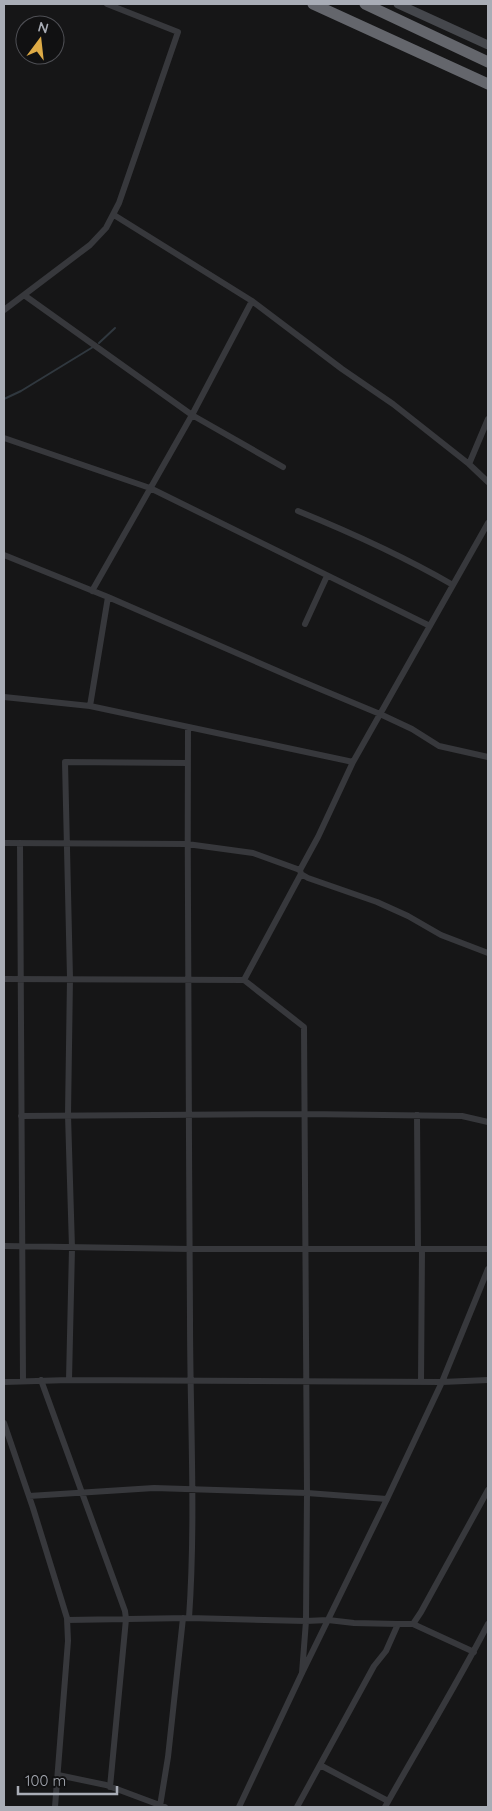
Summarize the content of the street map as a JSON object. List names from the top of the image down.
{
  "scale_bar": "100 m",
  "north": "top"
}
